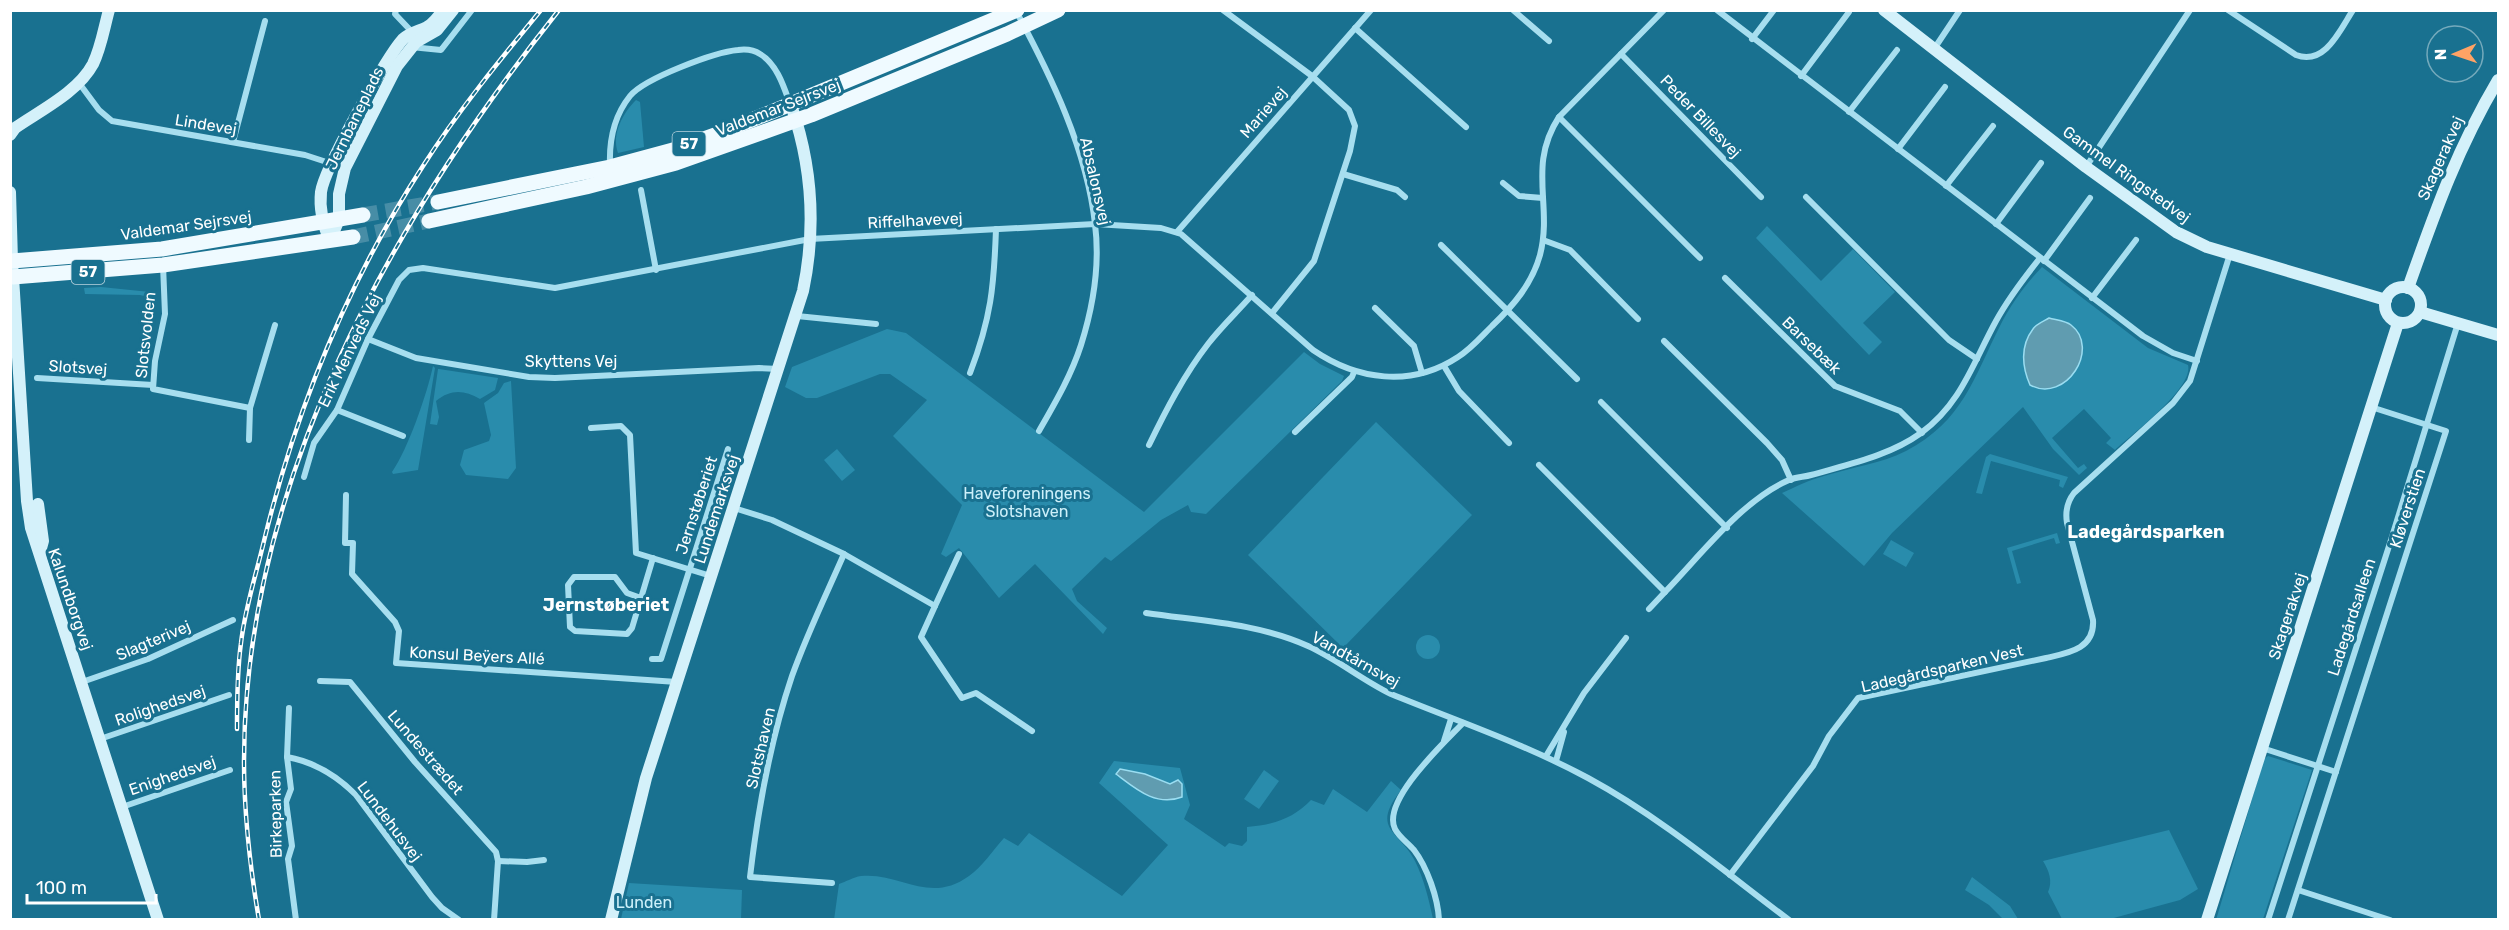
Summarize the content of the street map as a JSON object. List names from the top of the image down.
{
  "streets": {
    "main road": ["Valdemar Sejrsvej", "57"],
    "street": [
      "Marievej",
      "Peder Billesvej",
      "Jernbaneplads",
      "Lindevej",
      "Skagerakvej",
      "Gammel Ringstedvej",
      "Absalonsvej",
      "Riffelhavevej",
      "Slotsvolden",
      "Barsebæk",
      "Erik Menveds Vej",
      "Skyttens Vej",
      "Slotsvej",
      "Jernstøberiet",
      "Kløverstien",
      "Lundemarksvej",
      "Kalundborgvej",
      "Ladegårdsalleen",
      "Slagterivej",
      "Konsul Beÿers Allé",
      "Vandtårnsvej",
      "Ladegårdsparken Vest",
      "Rolighedsvej",
      "Slotshaven",
      "Lundestrædet",
      "Enighedsvej",
      "Birkeparken",
      "Lundehusvej"
    ]
  },
  "crossings": [
    ["Valdemar Sejrsvej", "Jernbaneplads"],
    ["Valdemar Sejrsvej", "Absalonsvej"],
    ["Valdemar Sejrsvej", "Slotsvolden"],
    ["Valdemar Sejrsvej", "Lundemarksvej"],
    ["Valdemar Sejrsvej", "Kalundborgvej"],
    ["Marievej", "Riffelhavevej"],
    ["Jernbaneplads", "Lindevej"],
    ["Jernbaneplads", "57"],
    ["57", "Slotsvolden"],
    ["57", "Kalundborgvej"],
    ["Skagerakvej", "Gammel Ringstedvej"],
    ["Skagerakvej", "Kløverstien"],
    ["Absalonsvej", "Riffelhavevej"],
    ["Riffelhavevej", "Erik Menveds Vej"],
    ["Riffelhavevej", "Lundemarksvej"],
    ["Slotsvolden", "Slotsvej"],
    ["Erik Menveds Vej", "Skyttens Vej"],
    ["Skyttens Vej", "Lundemarksvej"],
    ["Jernstøberiet", "Lundemarksvej"],
    ["Kløverstien", "Ladegårdsalleen"],
    ["Lundemarksvej", "Konsul Beÿers Allé"],
    ["Kalundborgvej", "Slagterivej"],
    ["Kalundborgvej", "Rolighedsvej"],
    ["Kalundborgvej", "Enighedsvej"],
    ["Vandtårnsvej", "Ladegårdsparken Vest"],
    ["Birkeparken", "Lundehusvej"]
  ],
  "districts": ["Ladegårdsparken", "Jernstøberiet"],
  "parks": ["Haveforeningens Slotshaven", "Lunden"],
  "scale_bar": "100 m",
  "north": "left"
}
